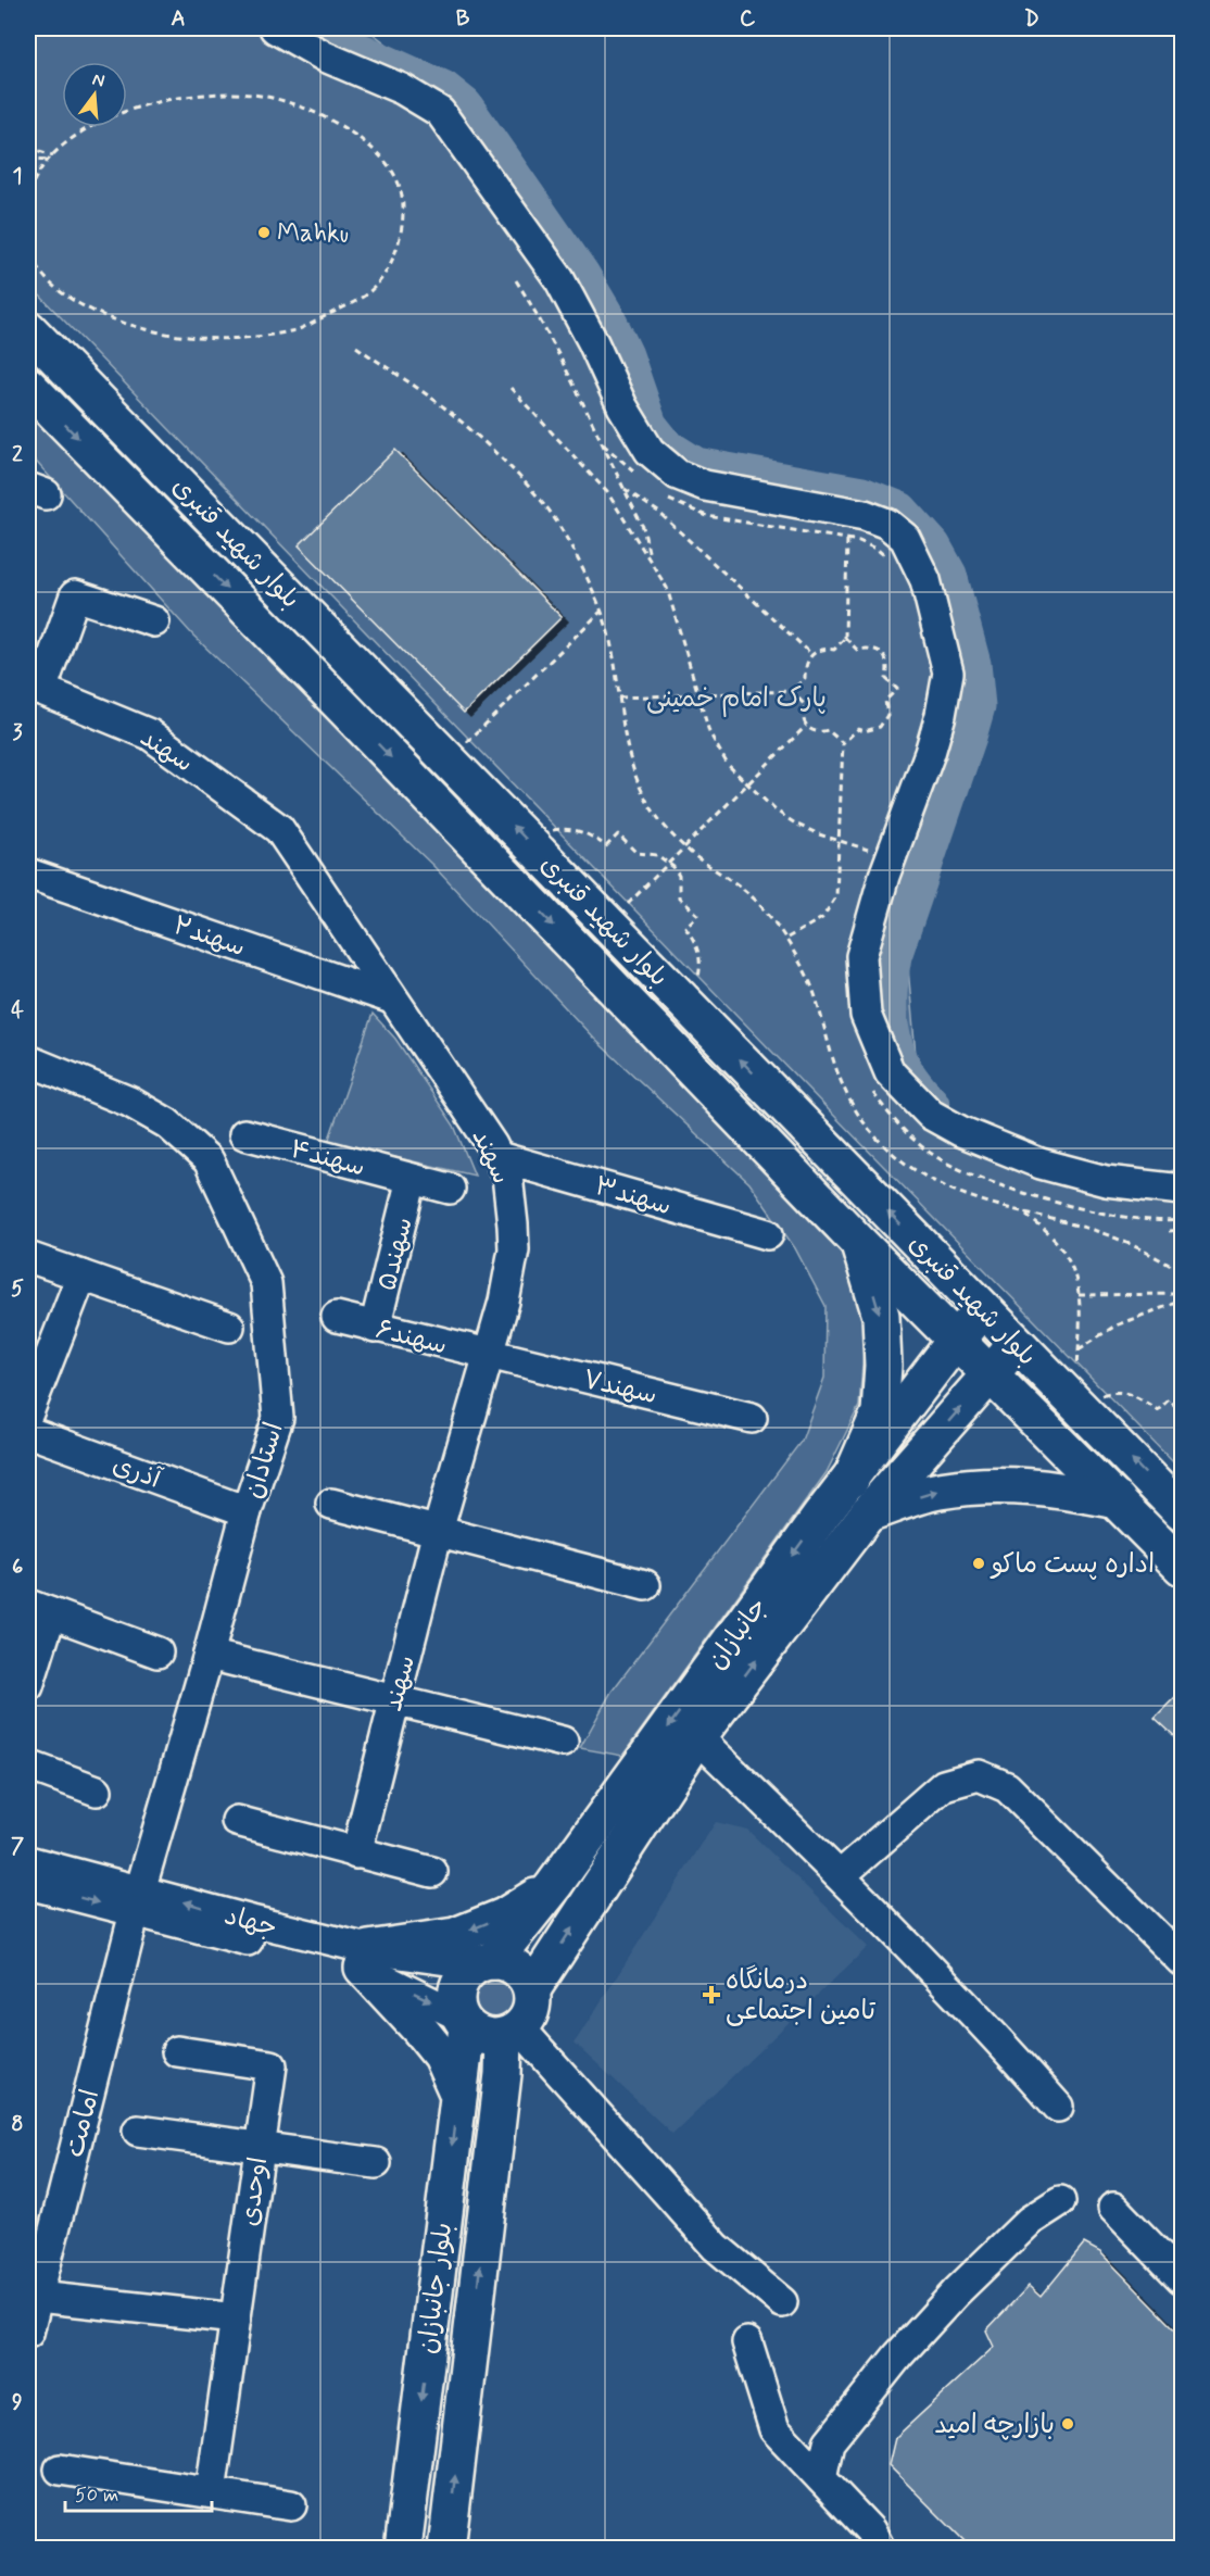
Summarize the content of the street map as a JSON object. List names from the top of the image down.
{
  "streets": {
    "main road": ["بلوار شهید قنبری", "جانبازان", "بلوار جانبازان"],
    "street": [
      "سهند",
      "سهند۲",
      "سهند۴",
      "سهند۳",
      "سهند۵",
      "سهند۶",
      "سهند۷",
      "استادان",
      "آذری",
      "جهاد",
      "امامت",
      "اوحدی"
    ]
  },
  "crossings": [
    ["بلوار شهید قنبری", "جانبازان"],
    ["سهند", "سهند۲"],
    ["سهند", "سهند۳"],
    ["سهند", "سهند۶"],
    ["سهند", "سهند۷"],
    ["سهند۴", "سهند۵"],
    ["سهند۵", "سهند۶"],
    ["سهند۶", "سهند۷"],
    ["استادان", "آذری"],
    ["استادان", "جهاد"],
    ["استادان", "امامت"],
    ["جانبازان", "جهاد"],
    ["جانبازان", "بلوار جانبازان"],
    ["جهاد", "امامت"],
    ["جهاد", "بلوار جانبازان"]
  ],
  "parks": ["پارک امام خمینی"],
  "places": {
    "other": ["Mahku", "اداره پست ماکو", "بازارچه امید"],
    "health": ["درمانگاه تامین اجتماعی"]
  },
  "scale_bar": "50 m",
  "north": "top",
  "grid": {
    "columns": [
      "A",
      "B",
      "C",
      "D"
    ],
    "rows": [
      "1",
      "2",
      "3",
      "4",
      "5",
      "6",
      "7",
      "8",
      "9"
    ]
  }
}
